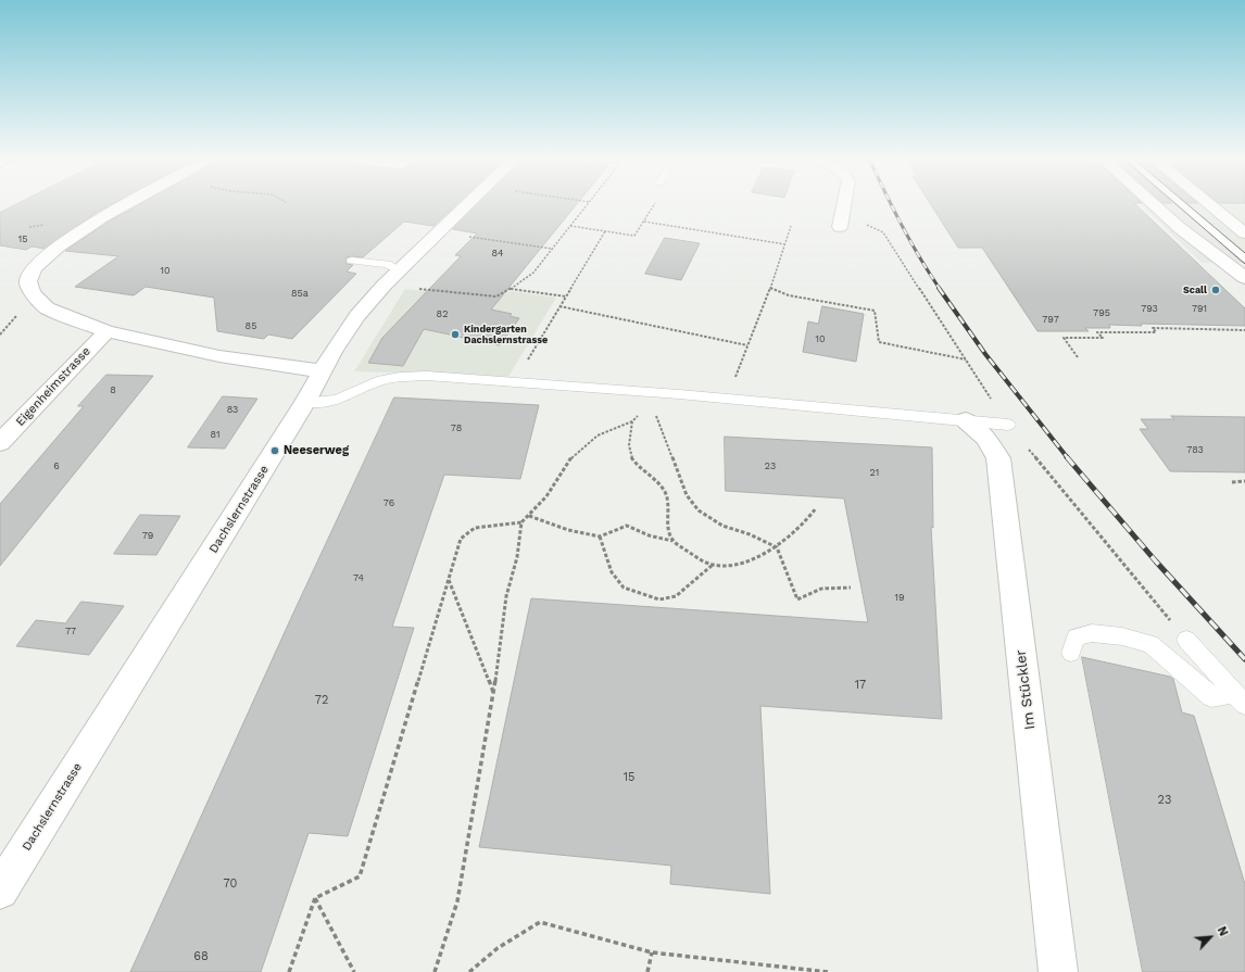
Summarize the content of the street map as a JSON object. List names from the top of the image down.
{
  "streets": {
    "street": ["Eigenheimstrasse", "Dachslernstrasse", "Im Stückler"]
  },
  "places": ["Scall", "Kindergarten Dachslernstrasse", "Neeserweg"],
  "house_numbers": [
    "15",
    "84",
    "10",
    "85a",
    "793",
    "791",
    "795",
    "82",
    "797",
    "85",
    "10",
    "8",
    "83",
    "78",
    "81",
    "783",
    "6",
    "23",
    "21",
    "76",
    "79",
    "74",
    "19",
    "77",
    "17",
    "72",
    "15",
    "23",
    "70",
    "68"
  ],
  "north": "top right"
}
